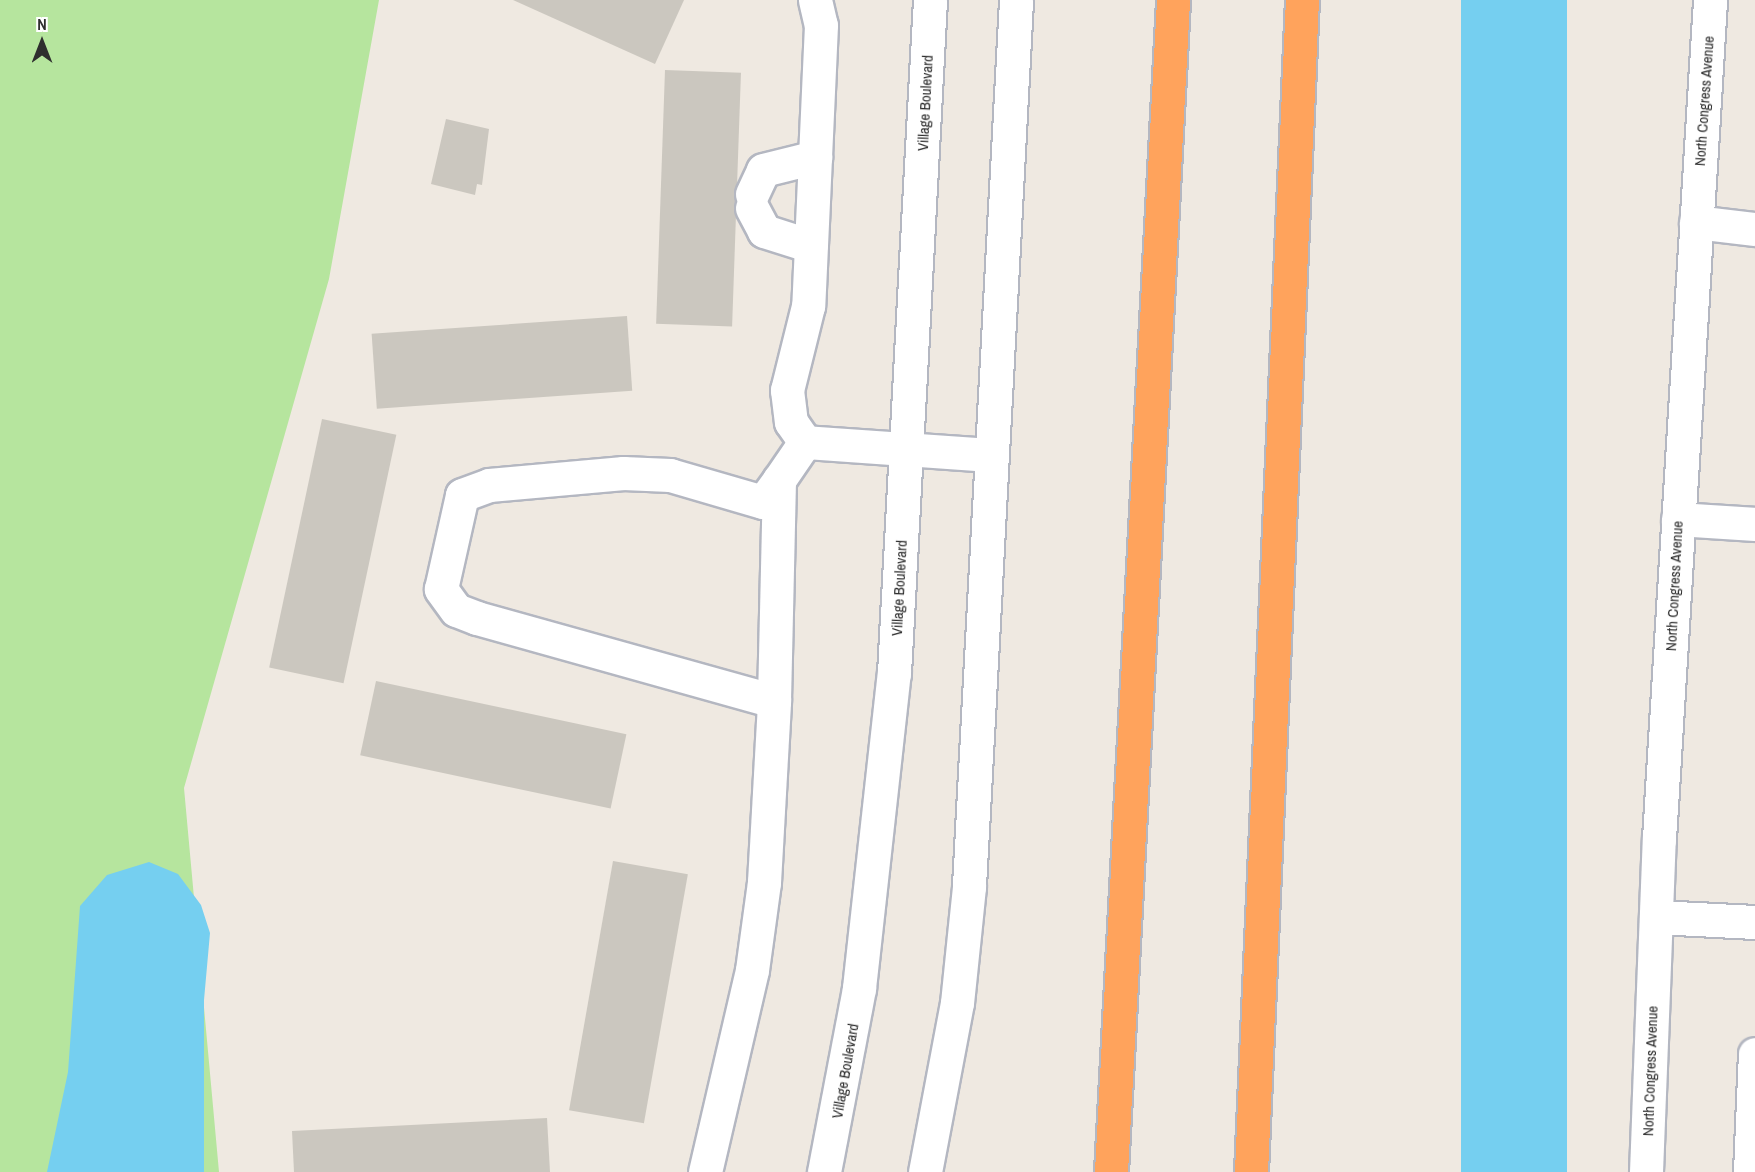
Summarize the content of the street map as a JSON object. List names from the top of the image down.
{
  "streets": {
    "street": ["North Congress Avenue", "Village Boulevard"]
  },
  "north": "top"
}
